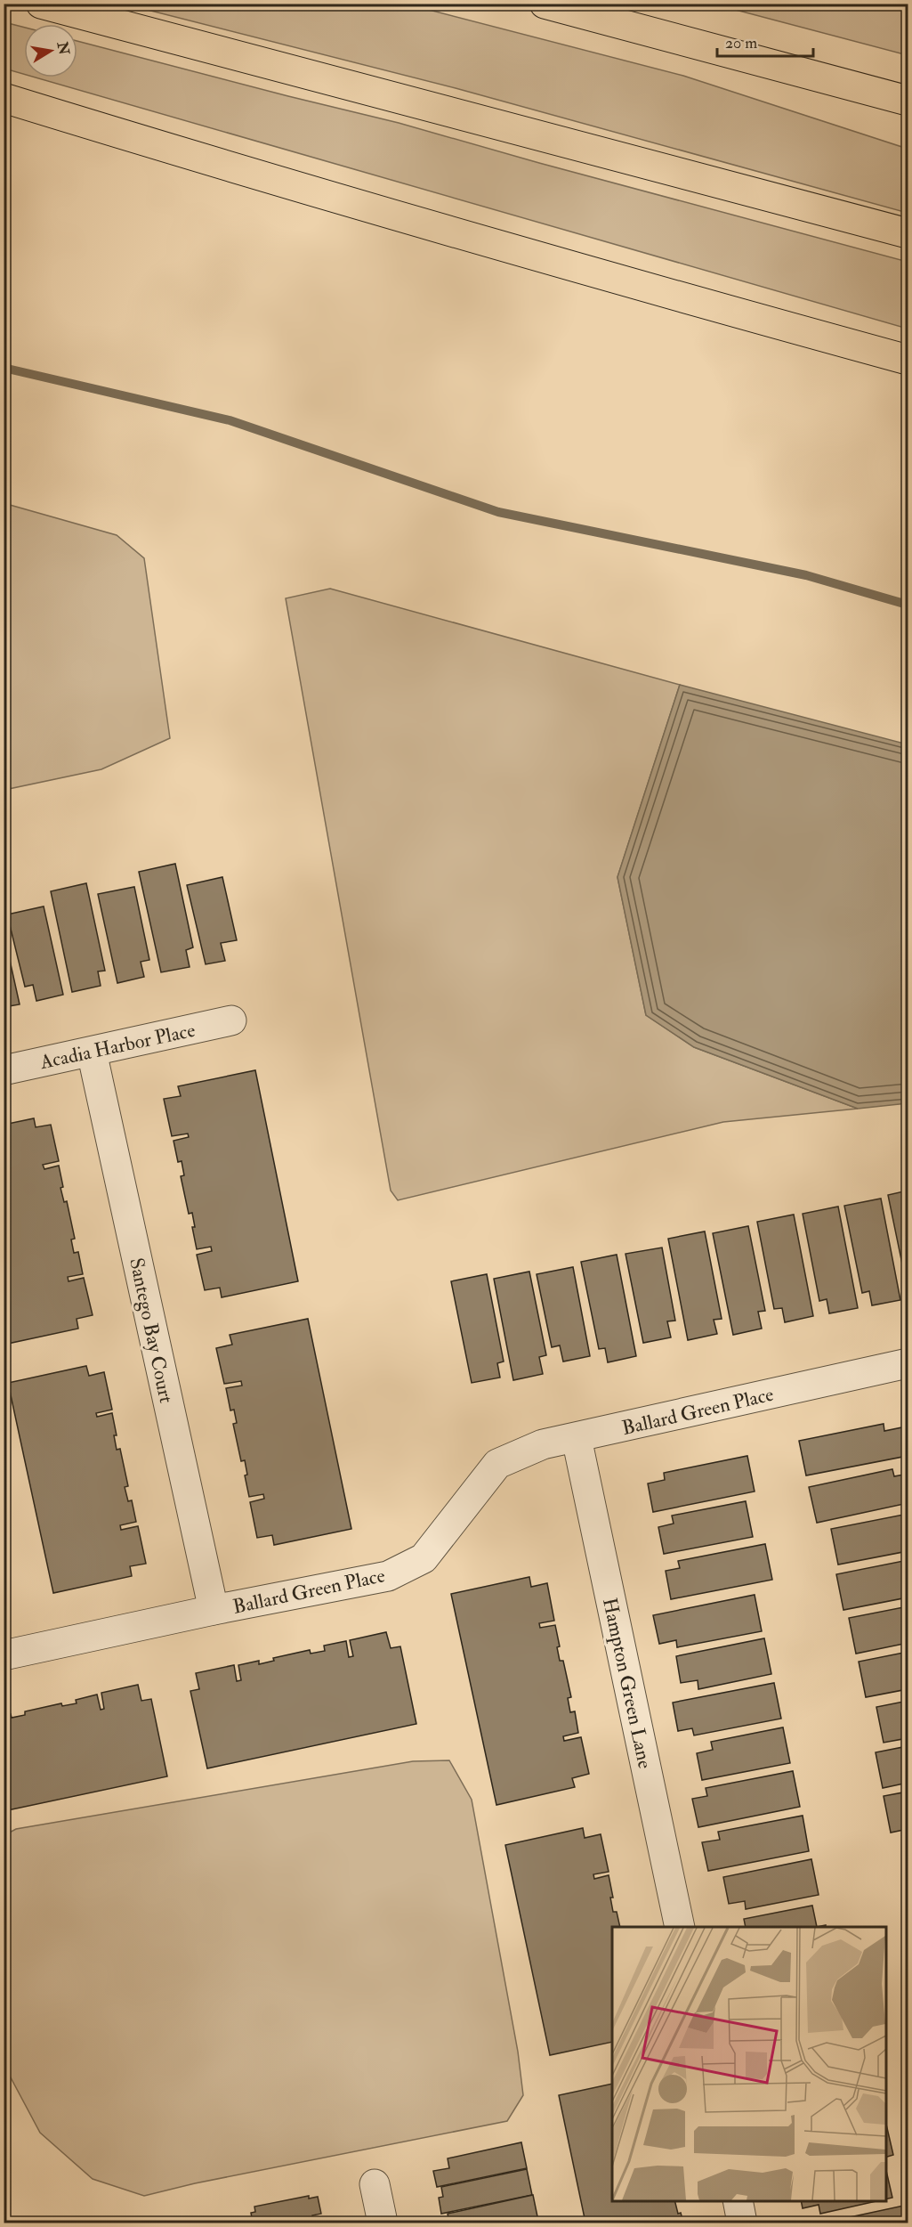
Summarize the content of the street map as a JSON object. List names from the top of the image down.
{
  "streets": {
    "street": [
      "Acadia Harbor Place",
      "Santego Bay Court",
      "Ballard Green Place",
      "Hampton Green Lane"
    ]
  },
  "crossings": [
    ["Acadia Harbor Place", "Santego Bay Court"],
    ["Santego Bay Court", "Ballard Green Place"],
    ["Ballard Green Place", "Hampton Green Lane"]
  ],
  "scale_bar": "20 m",
  "north": "right"
}
